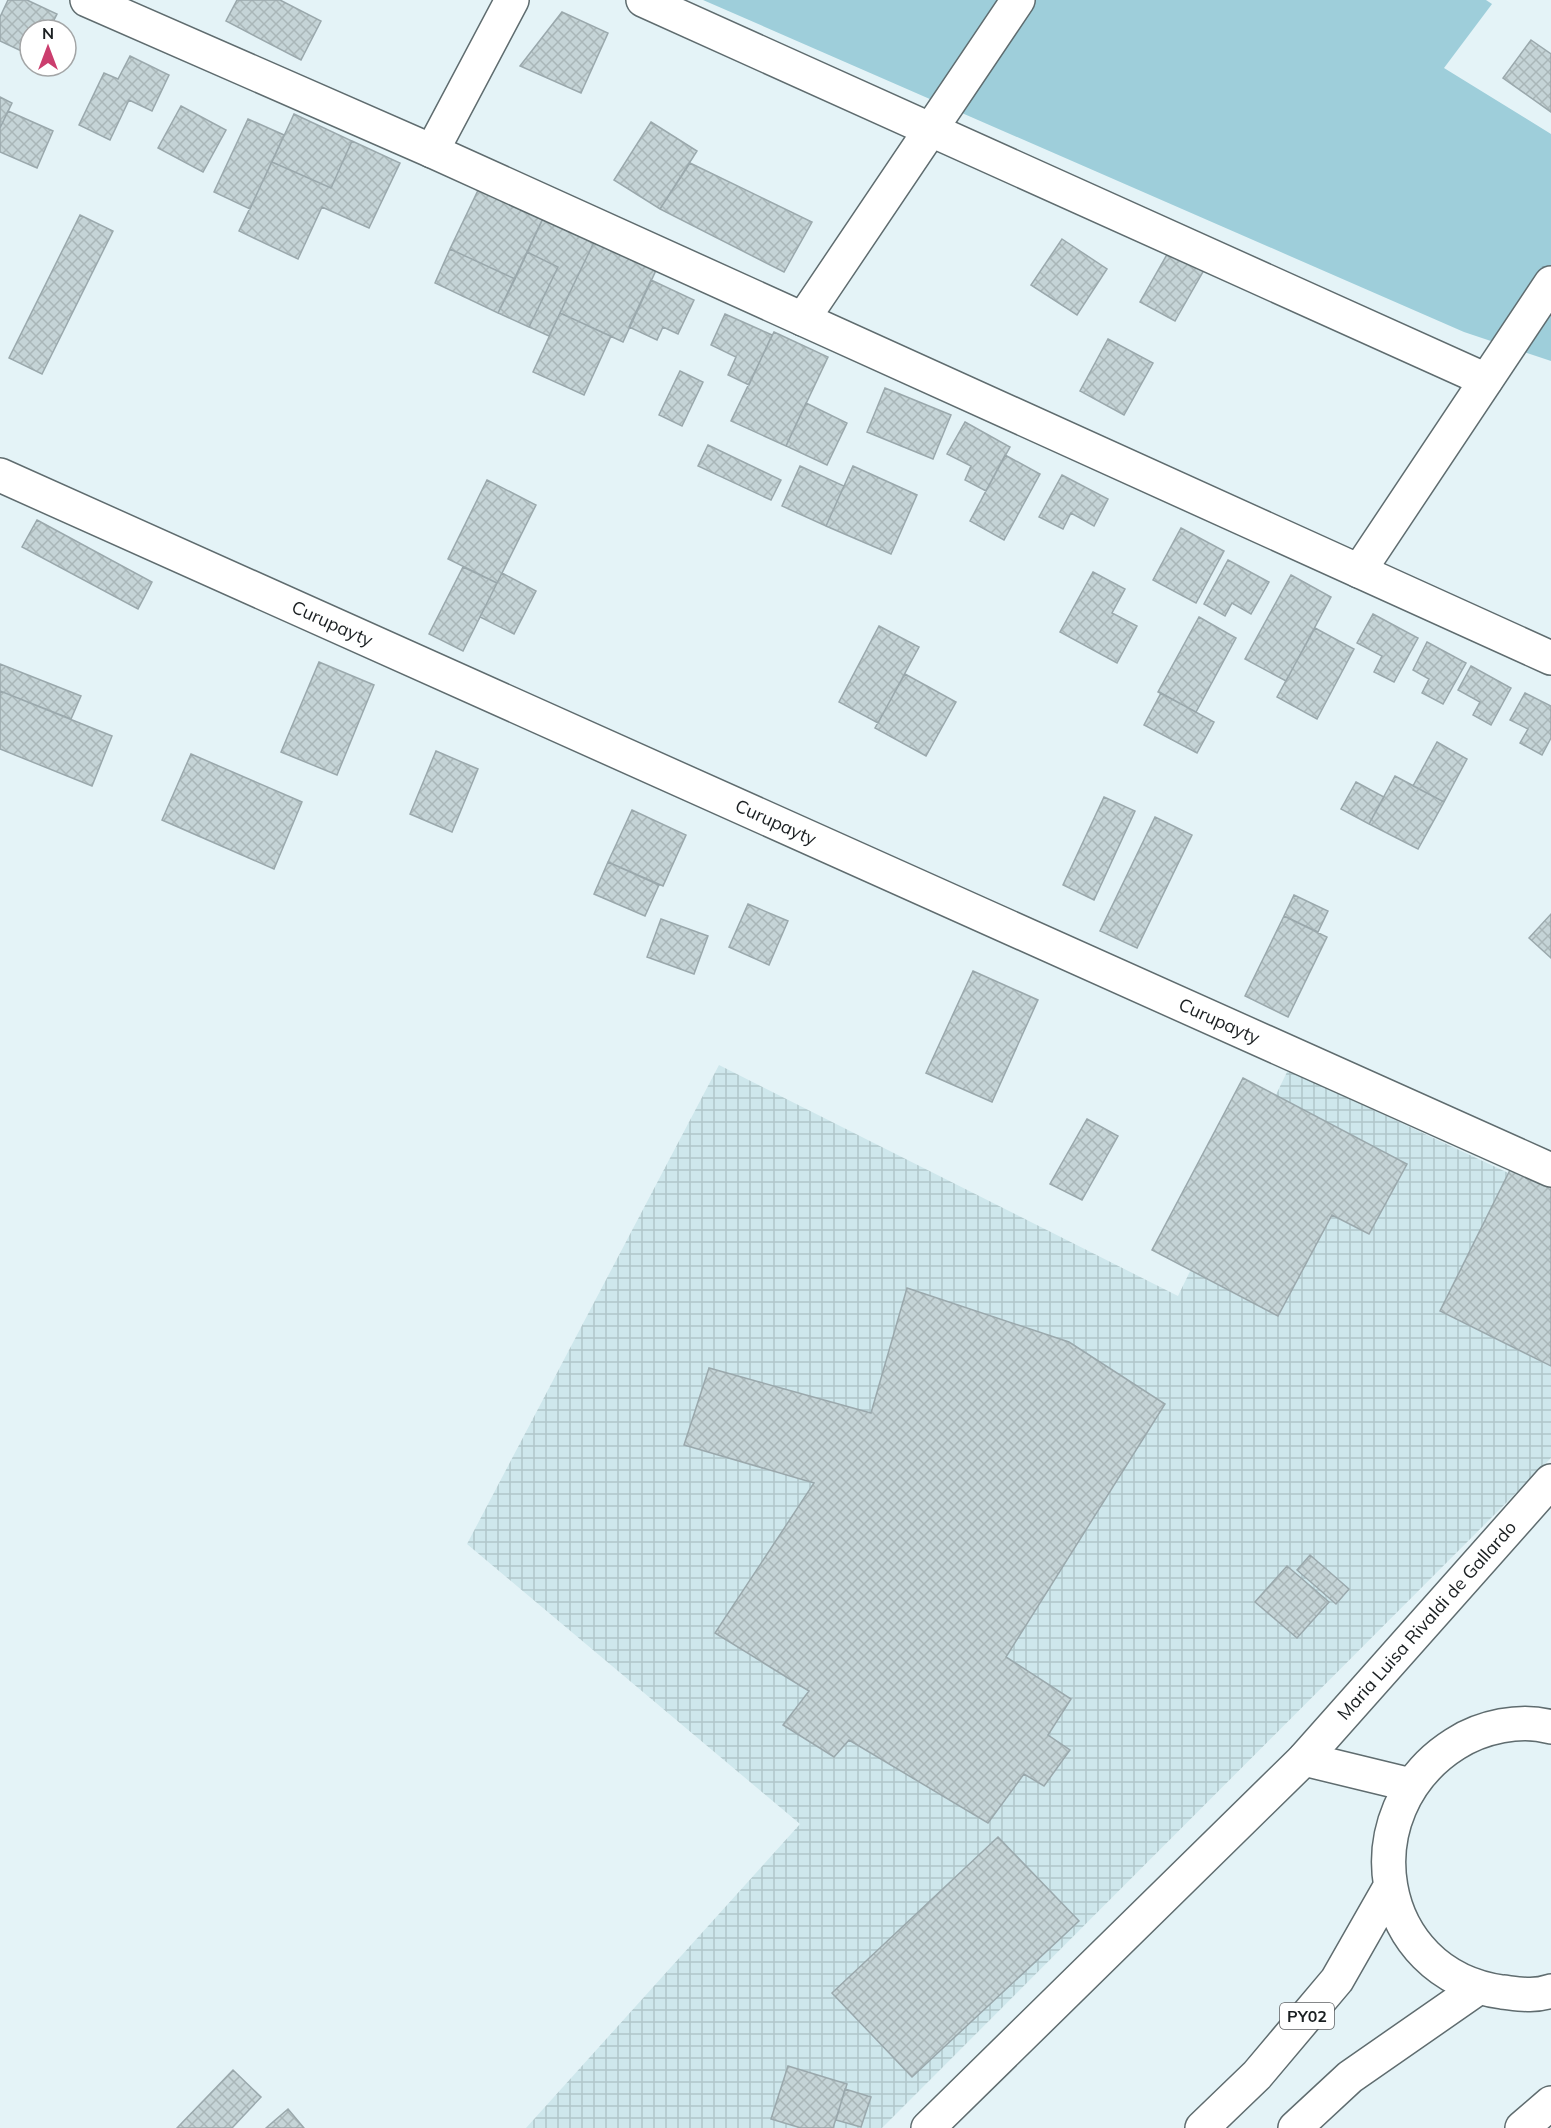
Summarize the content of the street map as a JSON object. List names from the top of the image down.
{
  "streets": {
    "main road": ["Curupayty", "Maria Luisa Rivaldi de Gallardo", "PY02"]
  },
  "north": "top"
}
